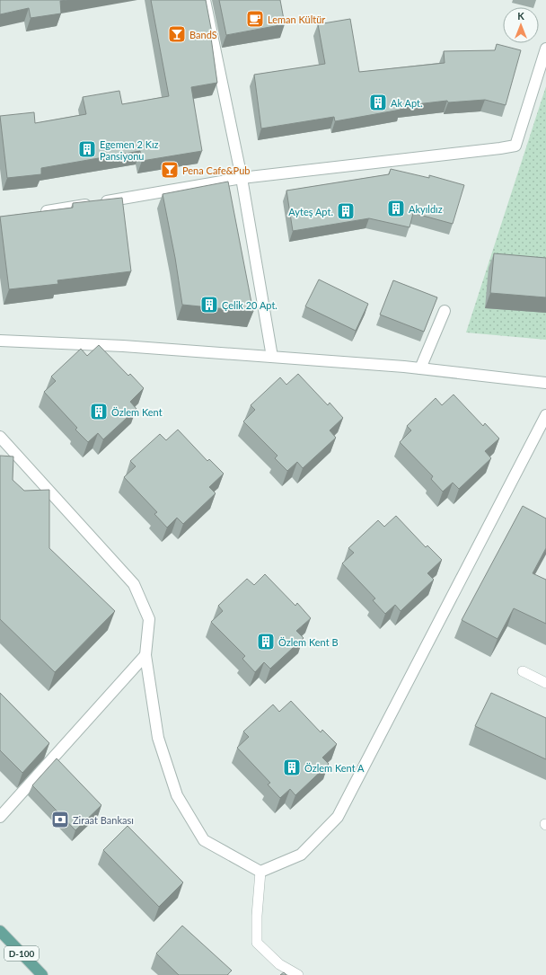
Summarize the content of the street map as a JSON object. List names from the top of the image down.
{
  "streets": {
    "main road": ["D-100"]
  },
  "places": {
    "cafe": ["Leman Kültür"],
    "bar": ["BandS", "Pena Cafe&Pub"],
    "building": [
      "Ak Apt.",
      "Egemen 2 Kız Pansiyonu",
      "Akyıldız",
      "Ayteş Apt.",
      "Çelik 20 Apt.",
      "Özlem Kent",
      "Özlem Kent B",
      "Özlem Kent A"
    ],
    "bank": ["Ziraat Bankası"]
  },
  "north": "top"
}
